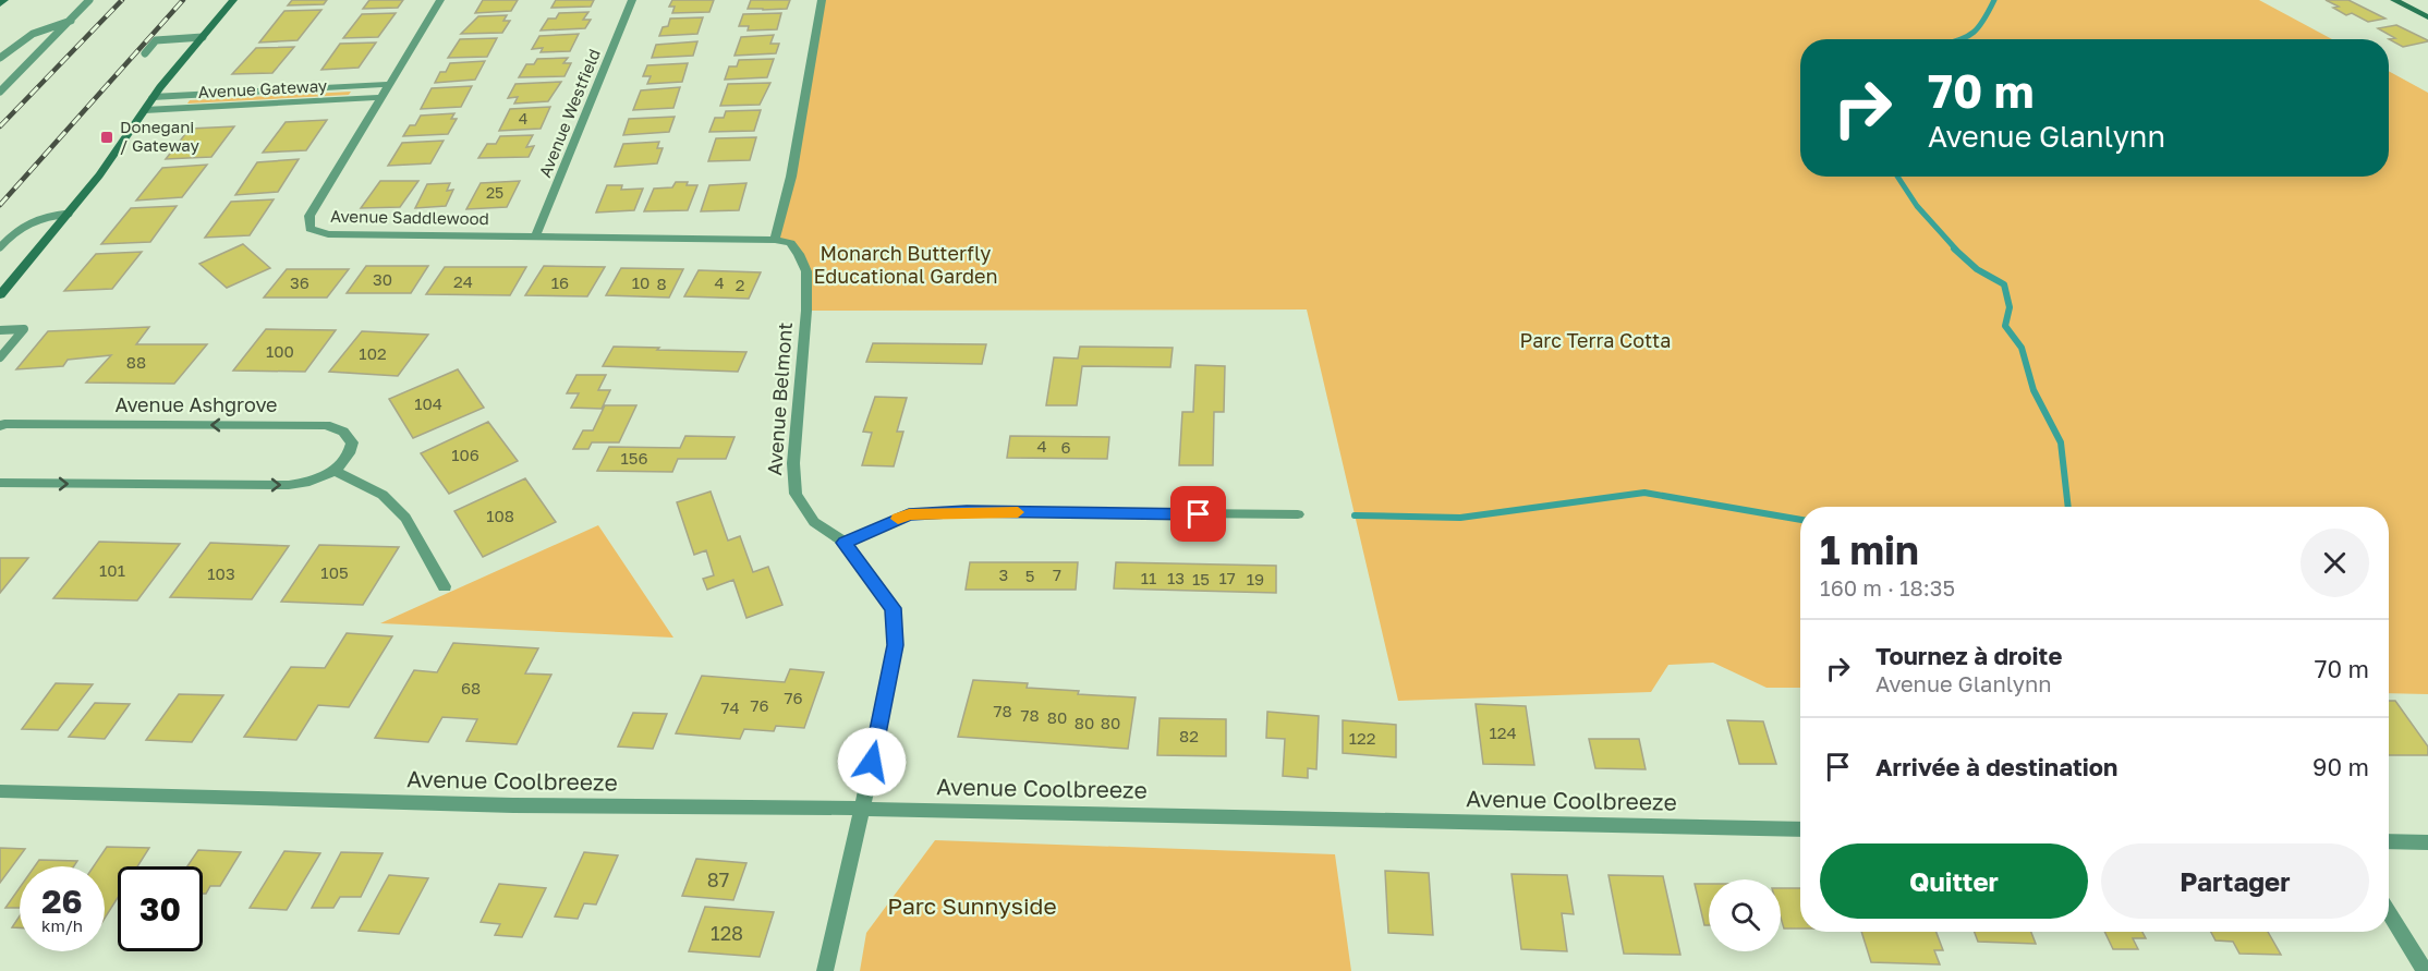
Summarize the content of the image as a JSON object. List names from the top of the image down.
{
  "streets": {
    "street": [
      "Avenue Gateway",
      "Avenue Westfield",
      "Avenue Saddlewood",
      "Avenue Belmont",
      "Avenue Ashgrove",
      "Avenue Coolbreeze"
    ]
  },
  "crossings": [
    ["Avenue Gateway", "Avenue Saddlewood"],
    ["Avenue Westfield", "Avenue Saddlewood"],
    ["Avenue Saddlewood", "Avenue Belmont"],
    ["Avenue Belmont", "Avenue Coolbreeze"]
  ],
  "parks": ["Monarch Butterfly Educational Garden", "Parc Terra Cotta", "Parc Sunnyside"],
  "places": {
    "transit": ["Donegani / Gateway"]
  },
  "house_numbers": [
    "4",
    "25",
    "30",
    "24",
    "36",
    "16",
    "10",
    "4",
    "8",
    "2",
    "100",
    "102",
    "88",
    "104",
    "4",
    "6",
    "106",
    "156",
    "108",
    "101",
    "105",
    "103",
    "3",
    "7",
    "5",
    "11",
    "13",
    "17",
    "15",
    "19",
    "68",
    "76",
    "76",
    "74",
    "78",
    "78",
    "80",
    "80",
    "80",
    "124",
    "82",
    "122",
    "87",
    "128"
  ],
  "page": {
    "turn": ["70 m", "Avenue Glanlynn"],
    "heading": ["1 min", "160 m · 18:35"],
    "list": [
      {
        "name": "Tournez à droite",
        "note": "Avenue Glanlynn",
        "value": "70 m"
      },
      {
        "name": "Arrivée à destination",
        "value": "90 m"
      }
    ],
    "buttons": ["Quitter", "Partager"],
    "speed": "26 km/h",
    "limit": "30"
  }
}
